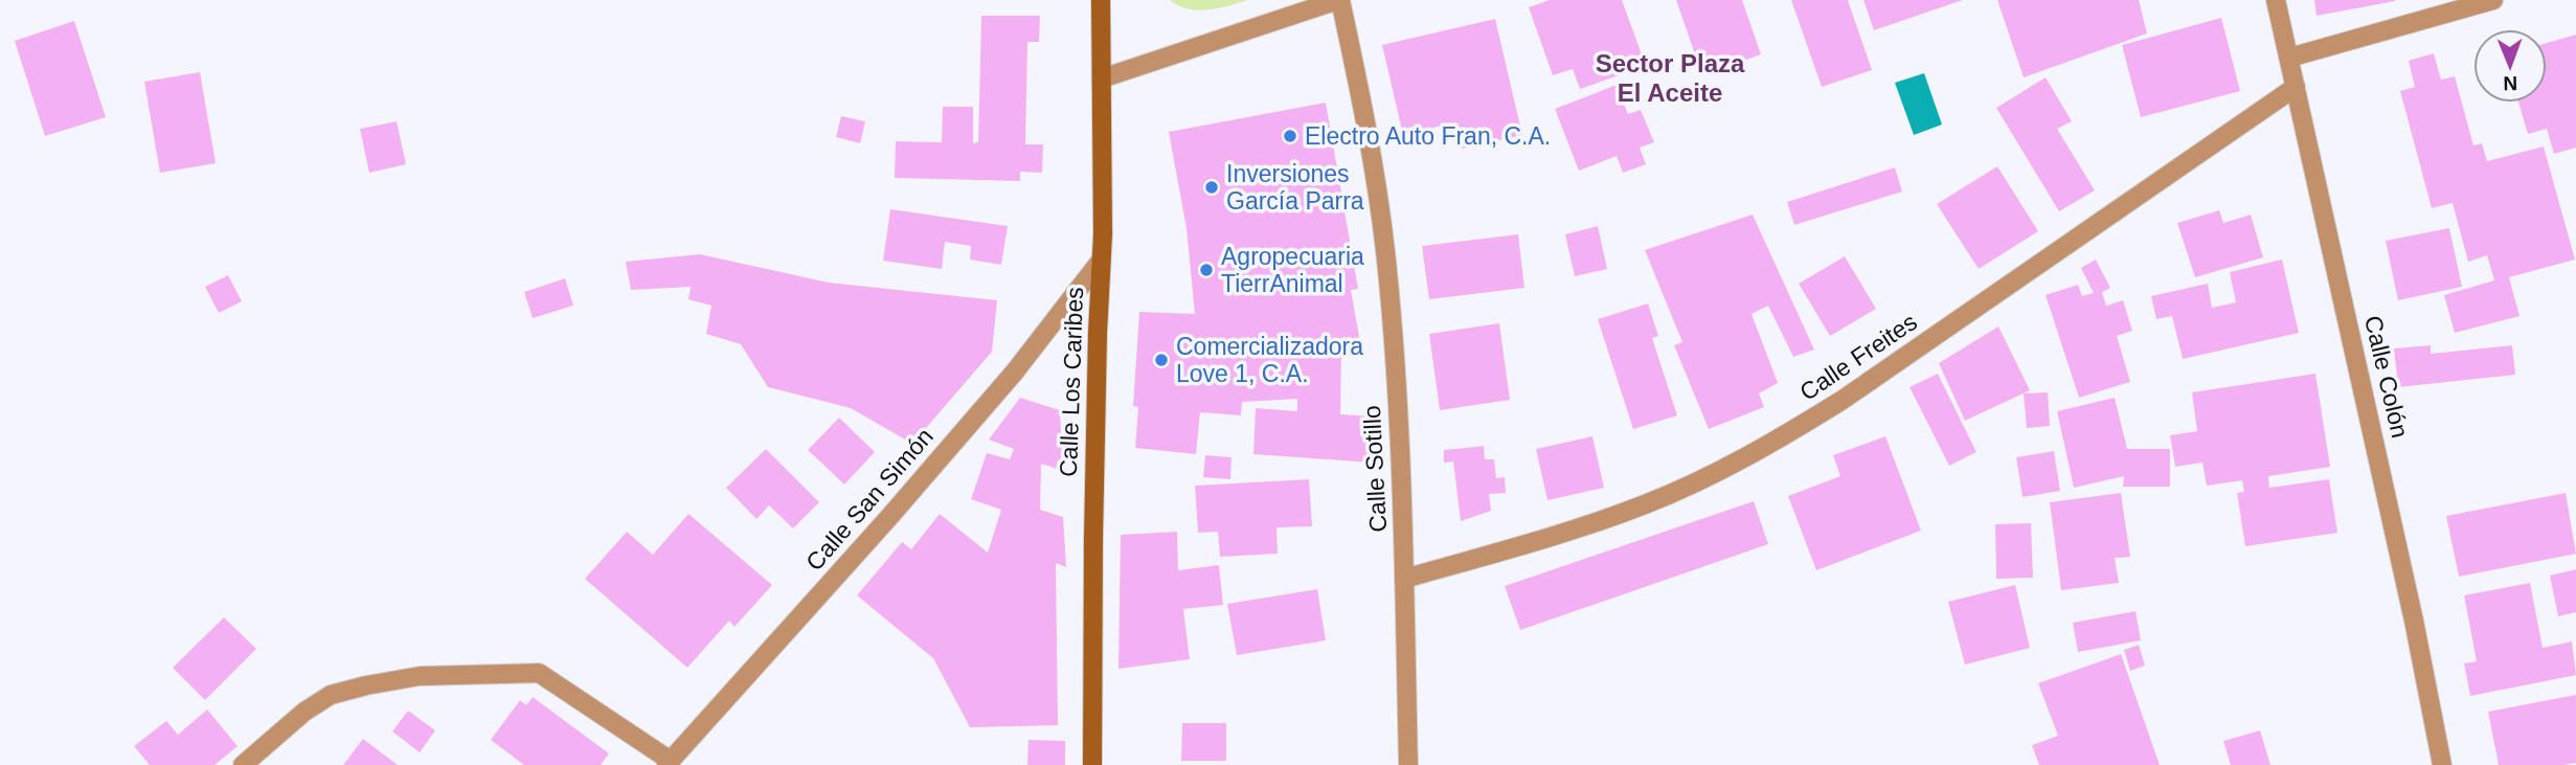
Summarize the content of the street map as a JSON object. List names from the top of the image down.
{
  "streets": {
    "street": [
      "Calle Freites",
      "Calle Colón",
      "Calle Los Caribes",
      "Calle Sotillo",
      "Calle San Simón"
    ]
  },
  "crossings": [
    ["Calle Freites", "Calle Colón"],
    ["Calle Freites", "Calle Sotillo"],
    ["Calle Los Caribes", "Calle San Simón"]
  ],
  "districts": ["Sector Plaza El Aceite"],
  "places": [
    "Electro Auto Fran, C.A.",
    "Inversiones García Parra",
    "Agropecuaria TierrAnimal",
    "Comercializadora Love 1, C.A."
  ],
  "north": "bottom"
}
